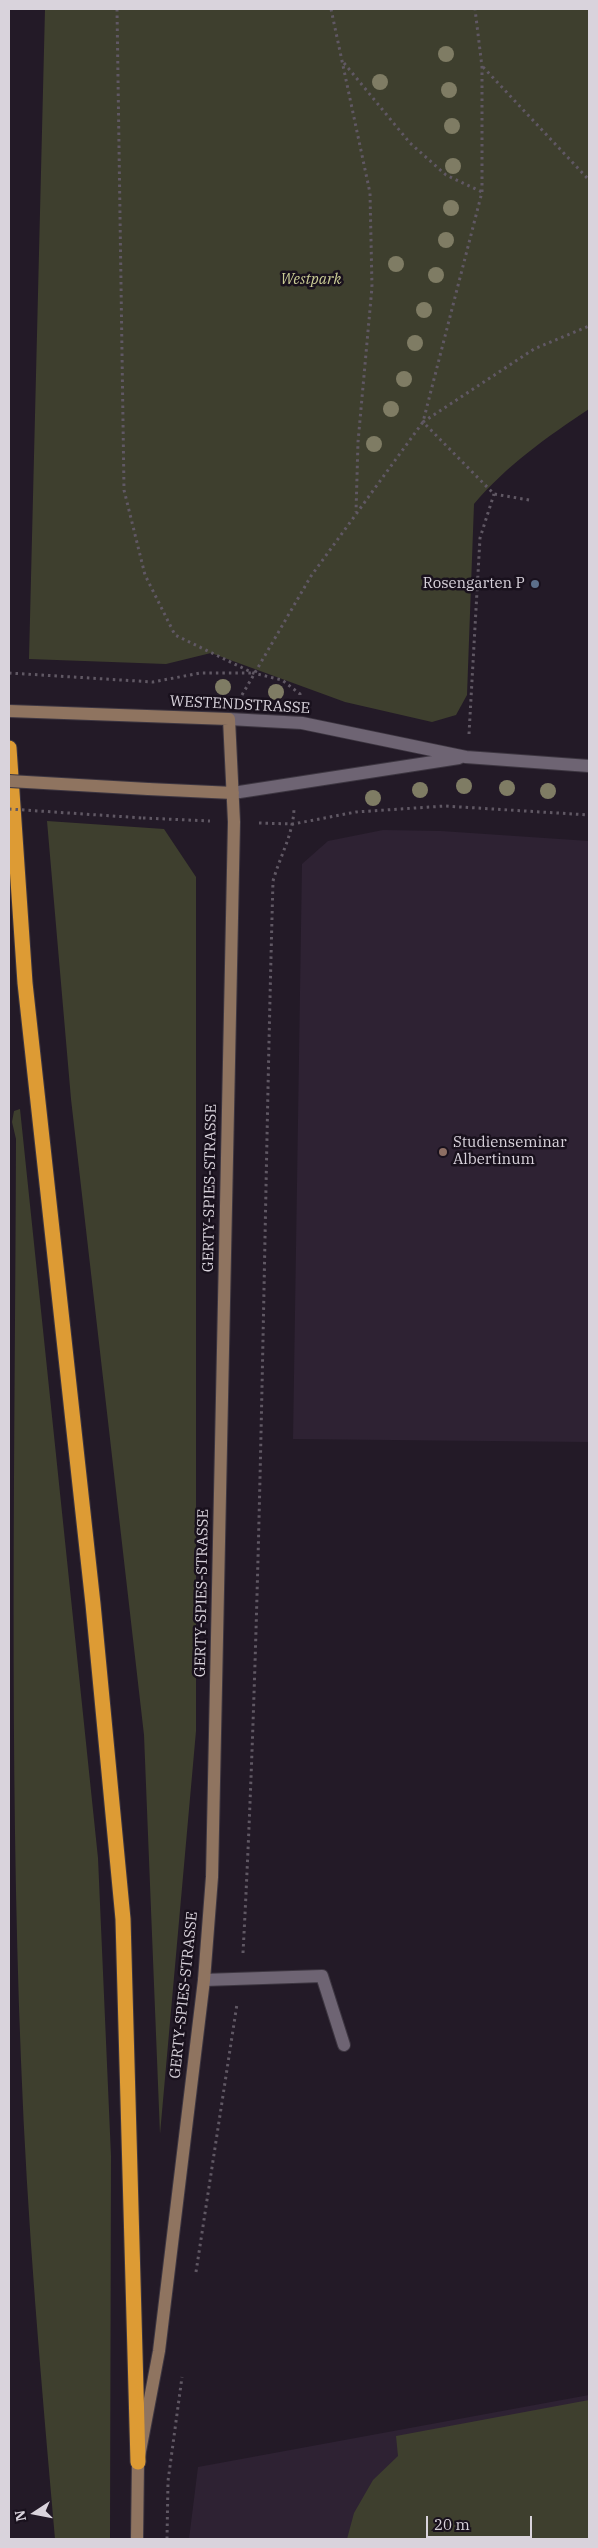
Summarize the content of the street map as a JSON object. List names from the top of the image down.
{
  "streets": {
    "main road": ["WESTENDSTRASSE", "GERTY-SPIES-STRASSE"]
  },
  "crossings": [
    ["WESTENDSTRASSE", "GERTY-SPIES-STRASSE"]
  ],
  "parks": ["Westpark"],
  "places": ["Rosengarten P", "Studienseminar Albertinum"],
  "scale_bar": "20 m",
  "north": "left"
}
